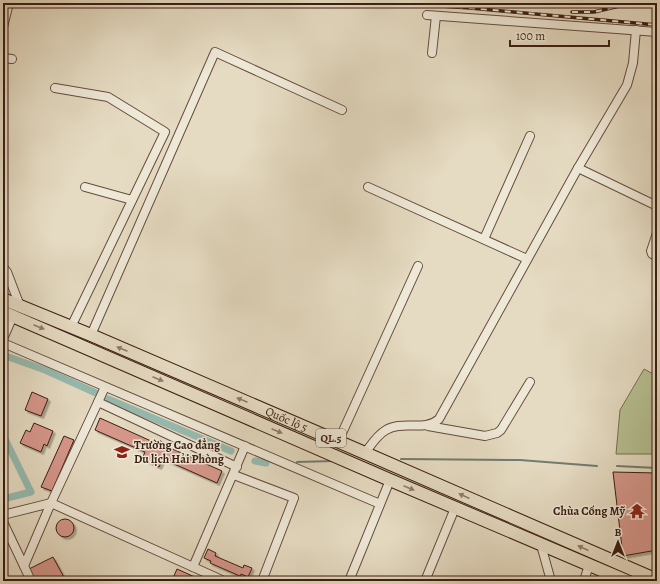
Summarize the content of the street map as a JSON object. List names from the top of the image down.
{
  "streets": {
    "highway": ["Quốc lộ 5", "QL.5"]
  },
  "places": {
    "school or university": ["Trường Cao đẳng Du lịch Hải Phòng"],
    "temple": ["Chùa Cống Mỹ"]
  },
  "scale_bar": "100 m",
  "north": "top"
}
